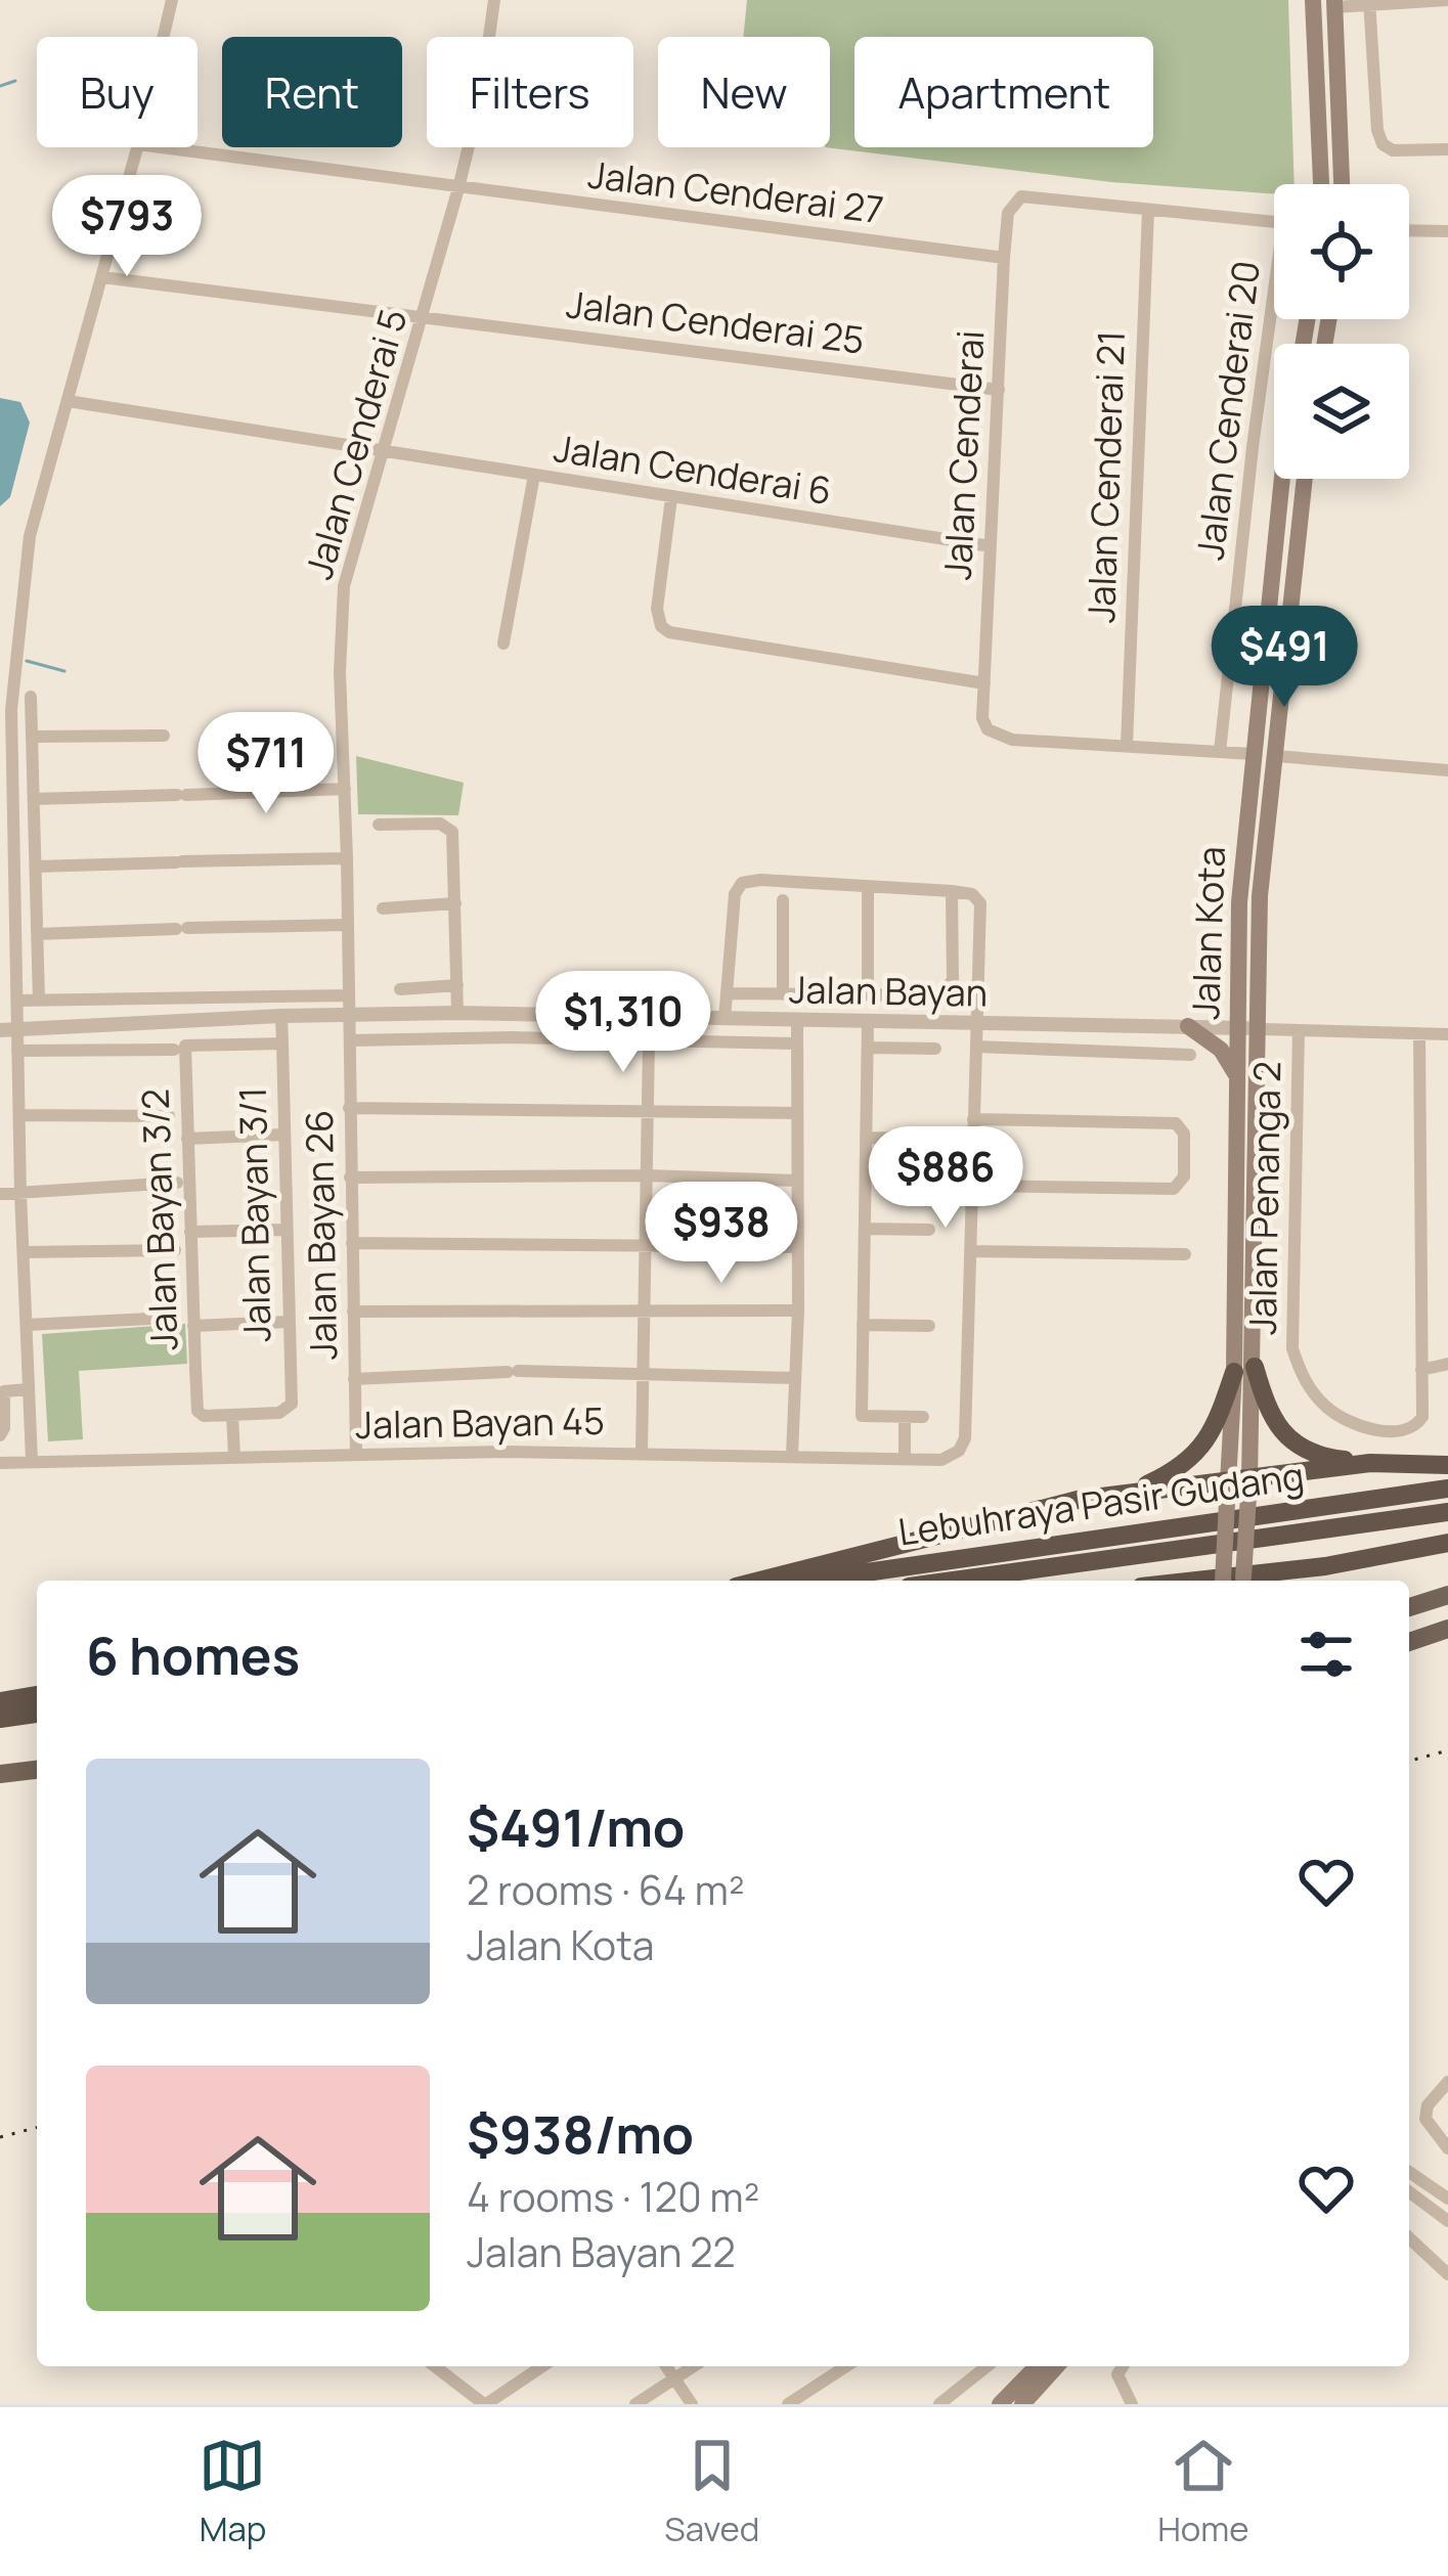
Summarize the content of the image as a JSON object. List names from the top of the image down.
{
  "streets": {
    "highway": ["Lebuhraya Pasir Gudang"],
    "main road": ["Jalan Kota"],
    "street": [
      "Jalan Cenderai 27",
      "Jalan Cenderai 25",
      "Jalan Cenderai 20",
      "Jalan Cenderai 5",
      "Jalan Cenderai",
      "Jalan Cenderai 6",
      "Jalan Cenderai 21",
      "Jalan Bayan",
      "Jalan Penanga 2",
      "Jalan Bayan 3/1",
      "Jalan Bayan 3/2",
      "Jalan Bayan 26",
      "Jalan Bayan 45"
    ]
  },
  "crossings": [
    ["Jalan Cenderai 27", "Jalan Cenderai 5"],
    ["Jalan Cenderai 27", "Jalan Cenderai"],
    ["Jalan Cenderai 25", "Jalan Cenderai 5"],
    ["Jalan Cenderai 25", "Jalan Cenderai"],
    ["Jalan Cenderai 20", "Jalan Cenderai"],
    ["Jalan Cenderai 5", "Jalan Cenderai 6"],
    ["Jalan Cenderai 5", "Jalan Bayan"],
    ["Jalan Cenderai 5", "Jalan Bayan 26"],
    ["Jalan Cenderai", "Jalan Cenderai 6"],
    ["Jalan Cenderai", "Jalan Cenderai 21"],
    ["Jalan Cenderai", "Jalan Kota"],
    ["Jalan Kota", "Jalan Bayan"],
    ["Jalan Bayan", "Jalan Bayan 3/1"],
    ["Jalan Bayan", "Jalan Bayan 26"],
    ["Jalan Bayan 3/1", "Jalan Bayan 3/2"],
    ["Jalan Bayan 26", "Jalan Bayan 45"]
  ],
  "page": {
    "chip": [
      "Buy",
      "Rent",
      "Filters",
      "New",
      "Apartment"
    ],
    "price": [
      "$793",
      "$491",
      "$711",
      "$1,310",
      "$886",
      "$938"
    ],
    "heading": "6 homes",
    "list": [
      {
        "name": "$491/mo",
        "note": "2 rooms · 64 m² · Jalan Kota"
      },
      {
        "name": "$938/mo",
        "note": "4 rooms · 120 m² · Jalan Bayan 22"
      }
    ],
    "tabs": ["Map", "Saved", "Home"]
  }
}
